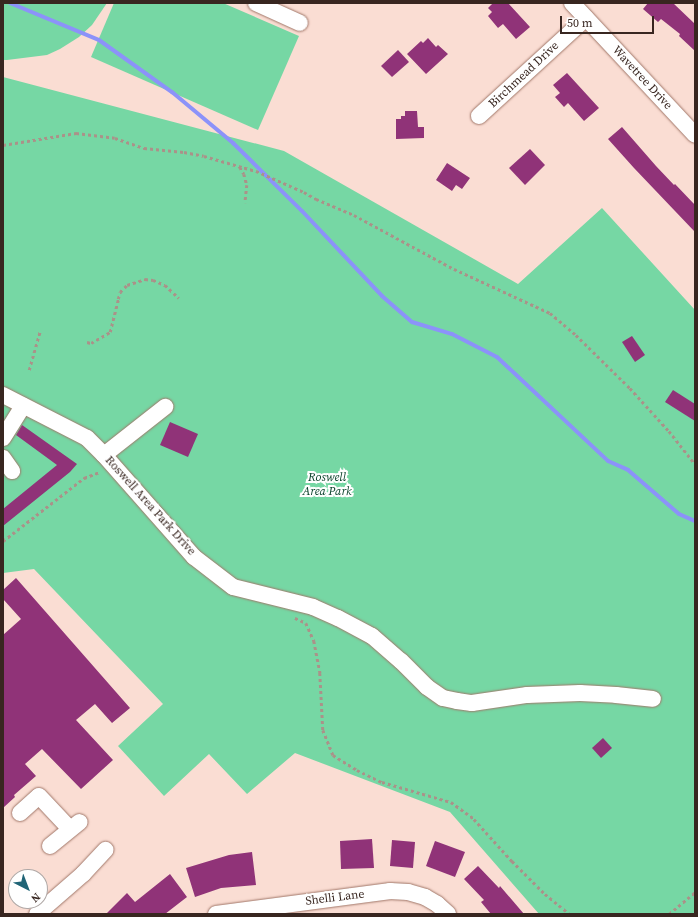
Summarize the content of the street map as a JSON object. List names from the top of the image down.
{
  "streets": {
    "street": [
      "Birchmead Drive",
      "Wavetree Drive",
      "Roswell Area Park Drive",
      "Shelli Lane"
    ]
  },
  "crossings": [
    ["Birchmead Drive", "Wavetree Drive"]
  ],
  "parks": ["Roswell Area Park"],
  "scale_bar": "50 m",
  "north": "bottom right"
}
